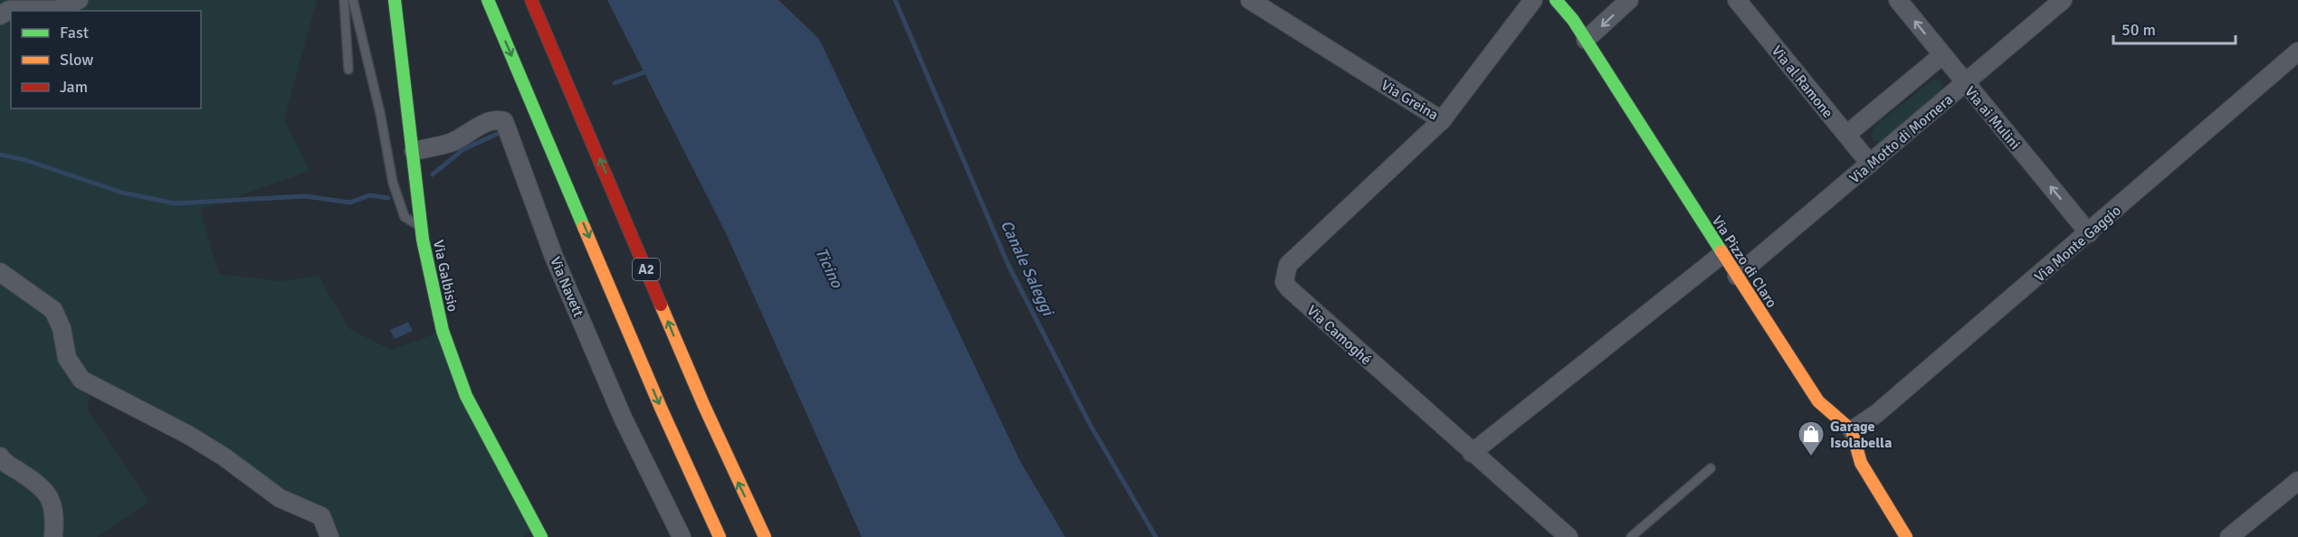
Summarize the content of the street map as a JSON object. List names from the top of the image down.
{
  "streets": {
    "main road": ["Via Pizzo di Claro", "A2", "Via Galbisio"],
    "street": [
      "Via al Ramone",
      "Via Greina",
      "Via ai Mulini",
      "Via Motto di Mornera",
      "Via Monte Gaggio",
      "Via Navett",
      "Via Camoghé"
    ]
  },
  "crossings": [
    ["Via al Ramone", "Via Motto di Mornera"],
    ["Via Greina", "Via Camoghé"],
    ["Via ai Mulini", "Via Motto di Mornera"],
    ["Via ai Mulini", "Via Monte Gaggio"],
    ["Via Motto di Mornera", "Via Pizzo di Claro"],
    ["Via Monte Gaggio", "Via Pizzo di Claro"],
    ["Via Galbisio", "Via Navett"]
  ],
  "one_way": ["Via ai Mulini"],
  "water": ["Ticino", "Canale Saleggi"],
  "places": {
    "shop": ["Garage Isolabella"]
  },
  "legend": ["Fast", "Slow", "Jam"],
  "scale_bar": "50 m"
}
